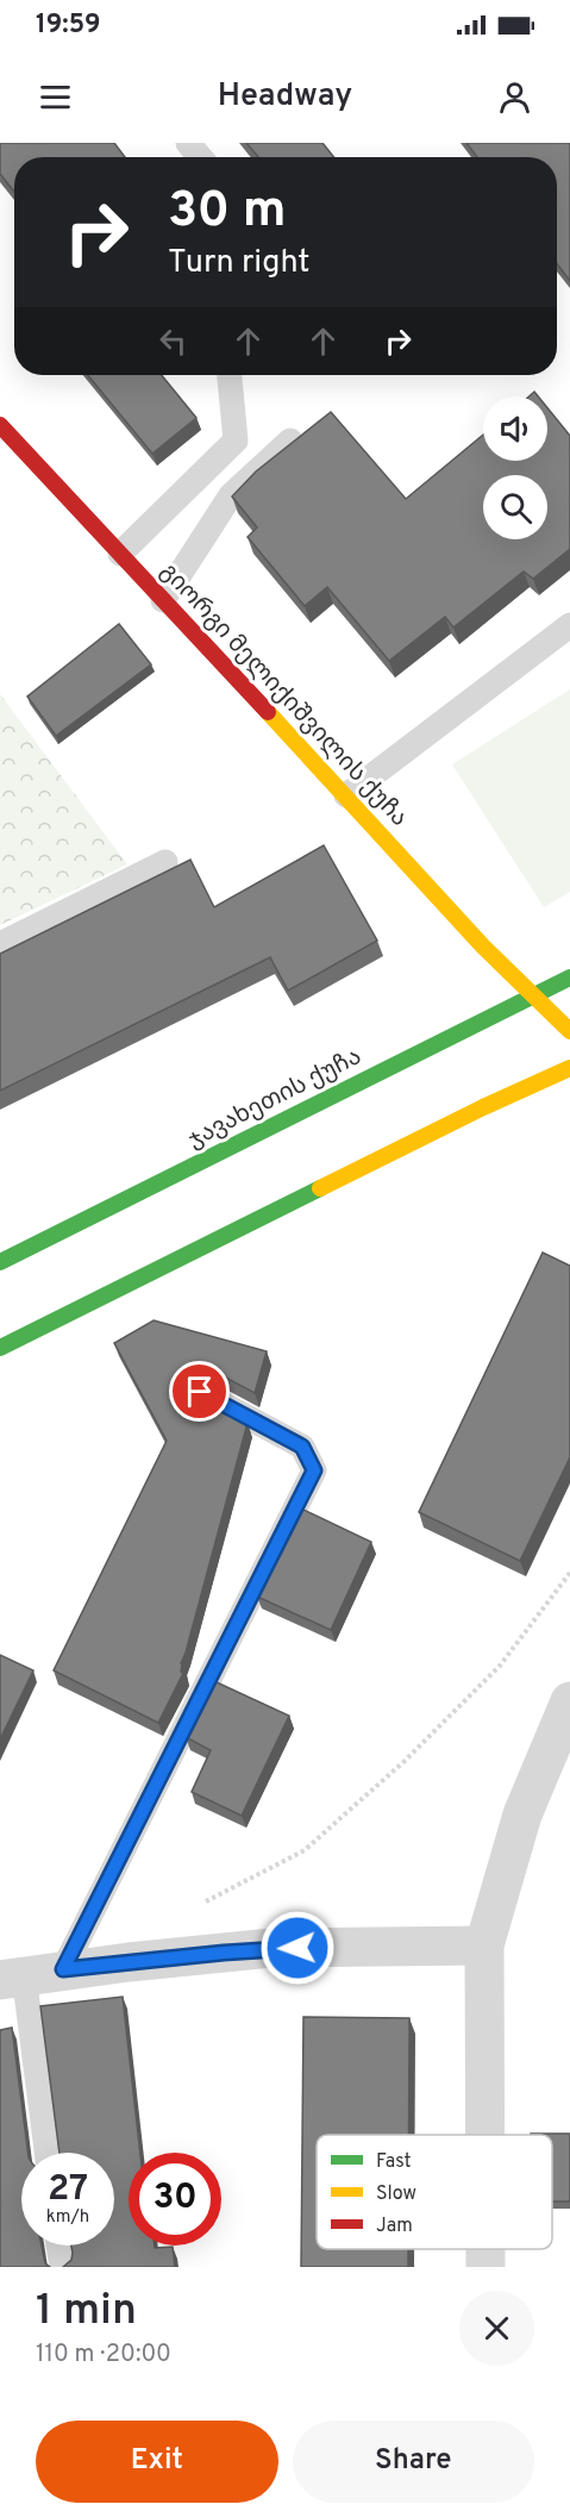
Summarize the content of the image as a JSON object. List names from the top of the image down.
{
  "streets": {
    "main road": ["გიორგი მელიქიშვილის ქუჩა", "ჯავახეთის ქუჩა"]
  },
  "crossings": [
    ["გიორგი მელიქიშვილის ქუჩა", "ჯავახეთის ქუჩა"]
  ],
  "legend": ["Fast", "Slow", "Jam"],
  "page": {
    "status": "19:59",
    "header": "Headway",
    "turn": ["30 m", "Turn right"],
    "speed": "27 km/h",
    "limit": "30",
    "heading": ["1 min", "110 m · 20:00"],
    "buttons": ["Exit", "Share"]
  }
}
